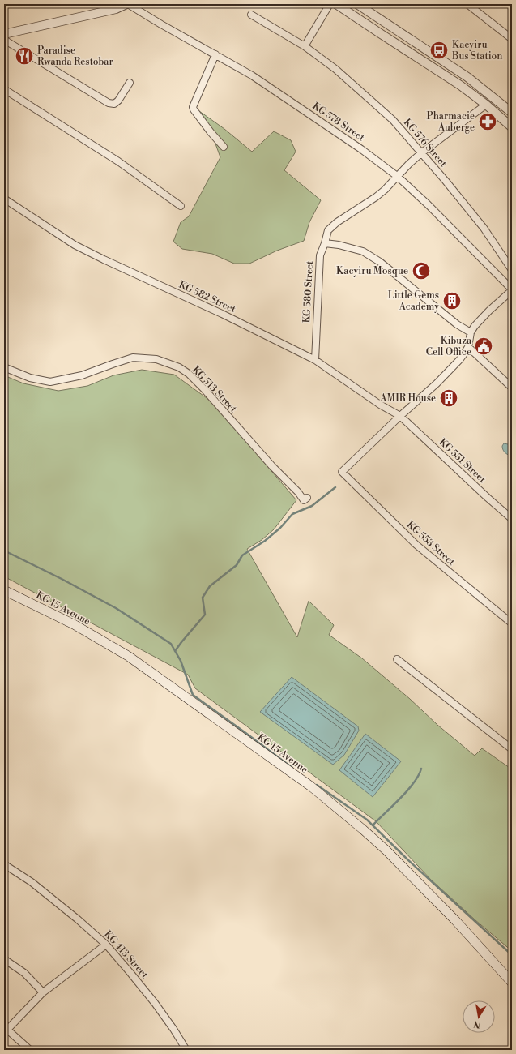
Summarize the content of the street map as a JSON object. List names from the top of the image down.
{
  "streets": {
    "main road": ["KG 15 Avenue"],
    "street": [
      "KG 578 Street",
      "KG 576 Street",
      "KG 580 Street",
      "KG 582 Street",
      "KG 513 Street",
      "KG 551 Street",
      "KG 553 Street",
      "KG 413 Street"
    ]
  },
  "crossings": [
    ["KG 578 Street", "KG 580 Street"],
    ["KG 576 Street", "KG 580 Street"],
    ["KG 580 Street", "KG 582 Street"],
    ["KG 582 Street", "KG 551 Street"],
    ["KG 582 Street", "KG 553 Street"],
    ["KG 551 Street", "KG 553 Street"]
  ],
  "places": {
    "bus stop": ["Kacyiru Bus Station"],
    "restaurant": ["Paradise Rwanda Restobar"],
    "pharmacy": ["Pharmacie Auberge"],
    "mosque": ["Kacyiru Mosque"],
    "building": ["Little Gems Academy", "AMIR House"],
    "public building": ["Kibuza Cell Office"]
  },
  "north": "bottom"
}
